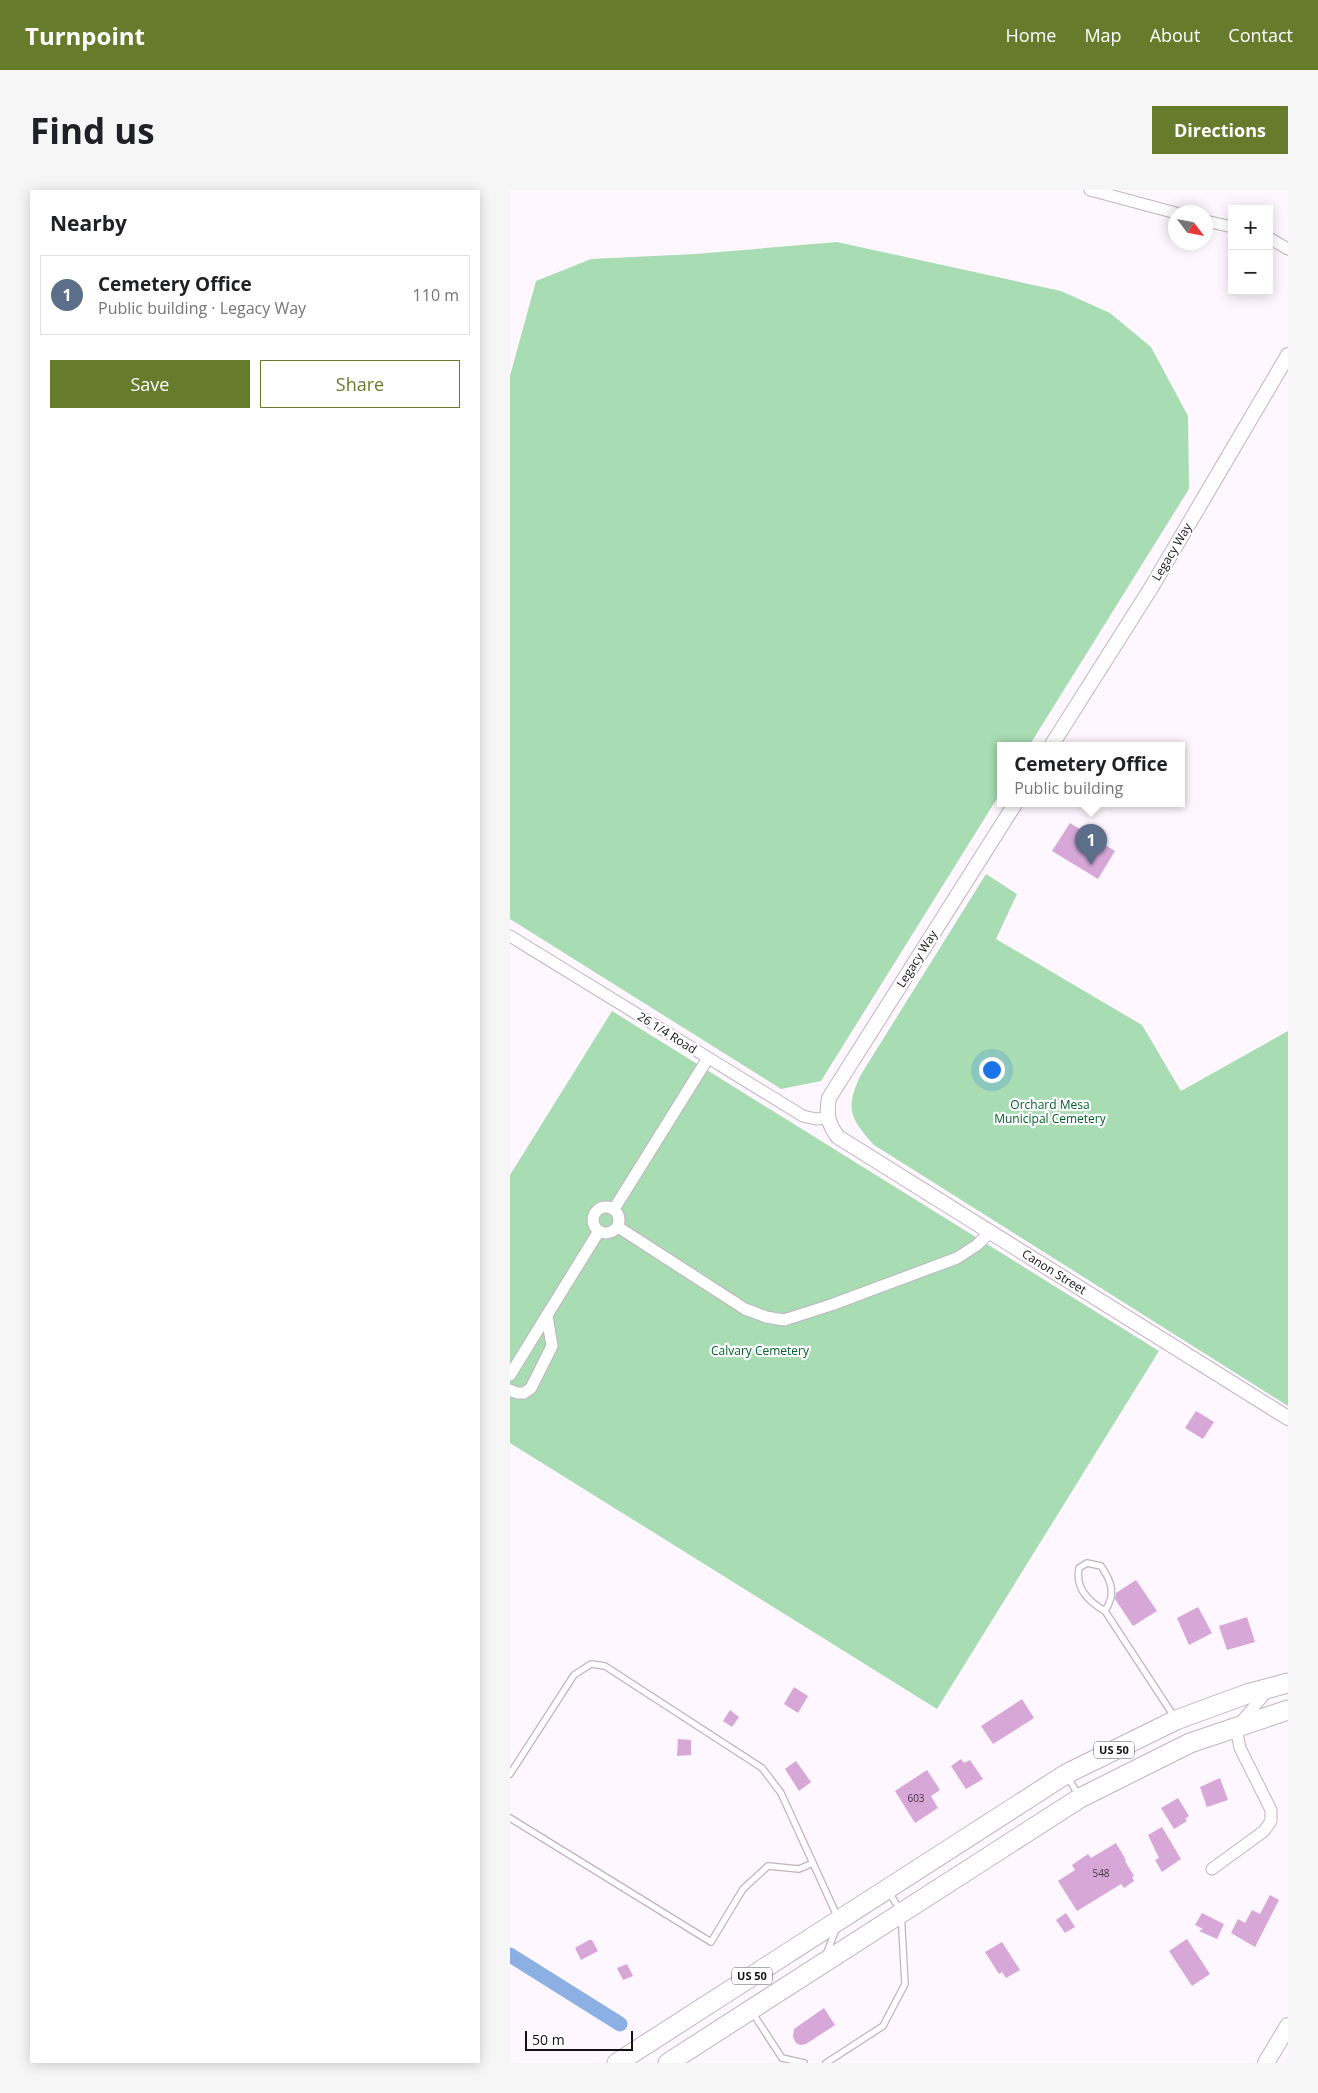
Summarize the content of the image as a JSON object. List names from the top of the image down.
{
  "streets": {
    "highway": ["US 50"],
    "street": ["Legacy Way", "26 1/4 Road", "Canon Street"]
  },
  "crossings": [
    ["Legacy Way", "26 1/4 Road"],
    ["Legacy Way", "Canon Street"],
    ["26 1/4 Road", "Canon Street"]
  ],
  "parks": ["Orchard Mesa Municipal Cemetery", "Calvary Cemetery"],
  "house_numbers": ["603", "548"],
  "scale_bar": "50 m",
  "north": "bottom right",
  "page": {
    "header": "Turnpoint",
    "nav": [
      "Home",
      "Map",
      "About",
      "Contact"
    ],
    "buttons": [
      "Directions",
      ["Save", "Share"]
    ],
    "title": "Find us",
    "heading": "Nearby",
    "map_buttons": ["+", "−"],
    "list": [
      {
        "mark": "1",
        "name": "Cemetery Office",
        "note": "Public building · Legacy Way",
        "value": "110 m"
      }
    ],
    "popup": ["Cemetery Office", "Public building"],
    "pins": "1",
    "scale": "50 m"
  }
}
